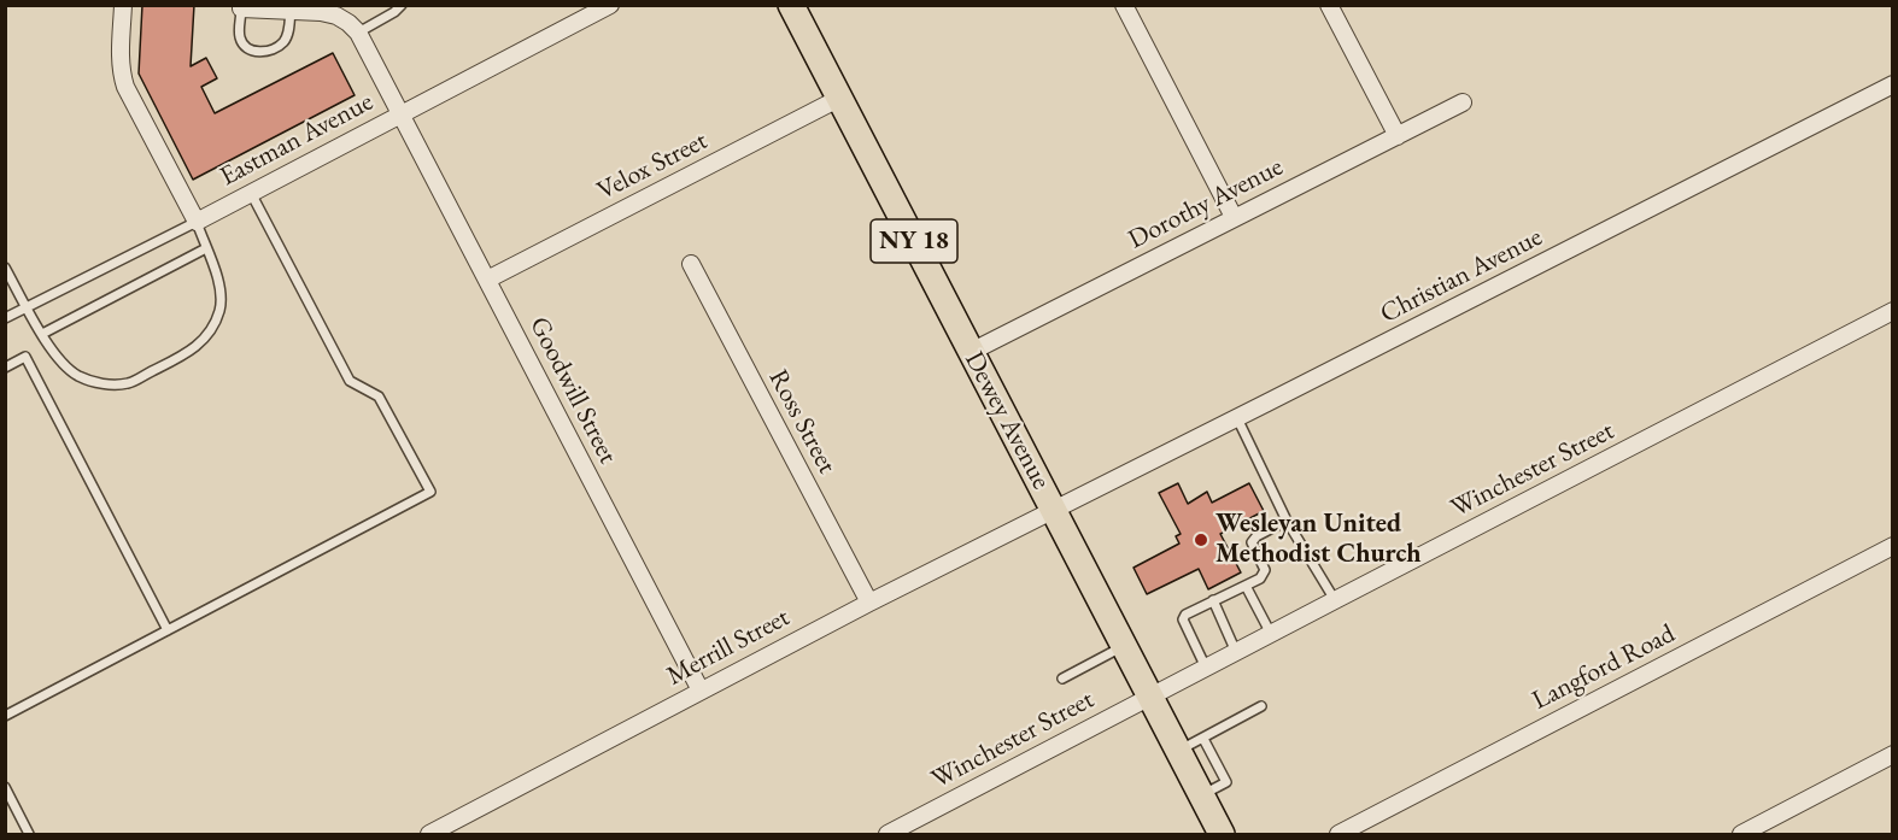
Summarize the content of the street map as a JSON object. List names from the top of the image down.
{
  "streets": {
    "main road": ["NY 18", "Dewey Avenue"],
    "street": [
      "Eastman Avenue",
      "Velox Street",
      "Dorothy Avenue",
      "Christian Avenue",
      "Goodwill Street",
      "Ross Street",
      "Winchester Street",
      "Merrill Street",
      "Langford Road"
    ]
  },
  "crossings": [
    ["Eastman Avenue", "Goodwill Street"],
    ["Velox Street", "Goodwill Street"],
    ["Velox Street", "Dewey Avenue"],
    ["Dorothy Avenue", "Dewey Avenue"],
    ["Christian Avenue", "Dewey Avenue"],
    ["Christian Avenue", "Merrill Street"],
    ["Goodwill Street", "Merrill Street"],
    ["Dewey Avenue", "Winchester Street"],
    ["Dewey Avenue", "Merrill Street"],
    ["Ross Street", "Merrill Street"]
  ],
  "places": ["Wesleyan United Methodist Church"]
}
